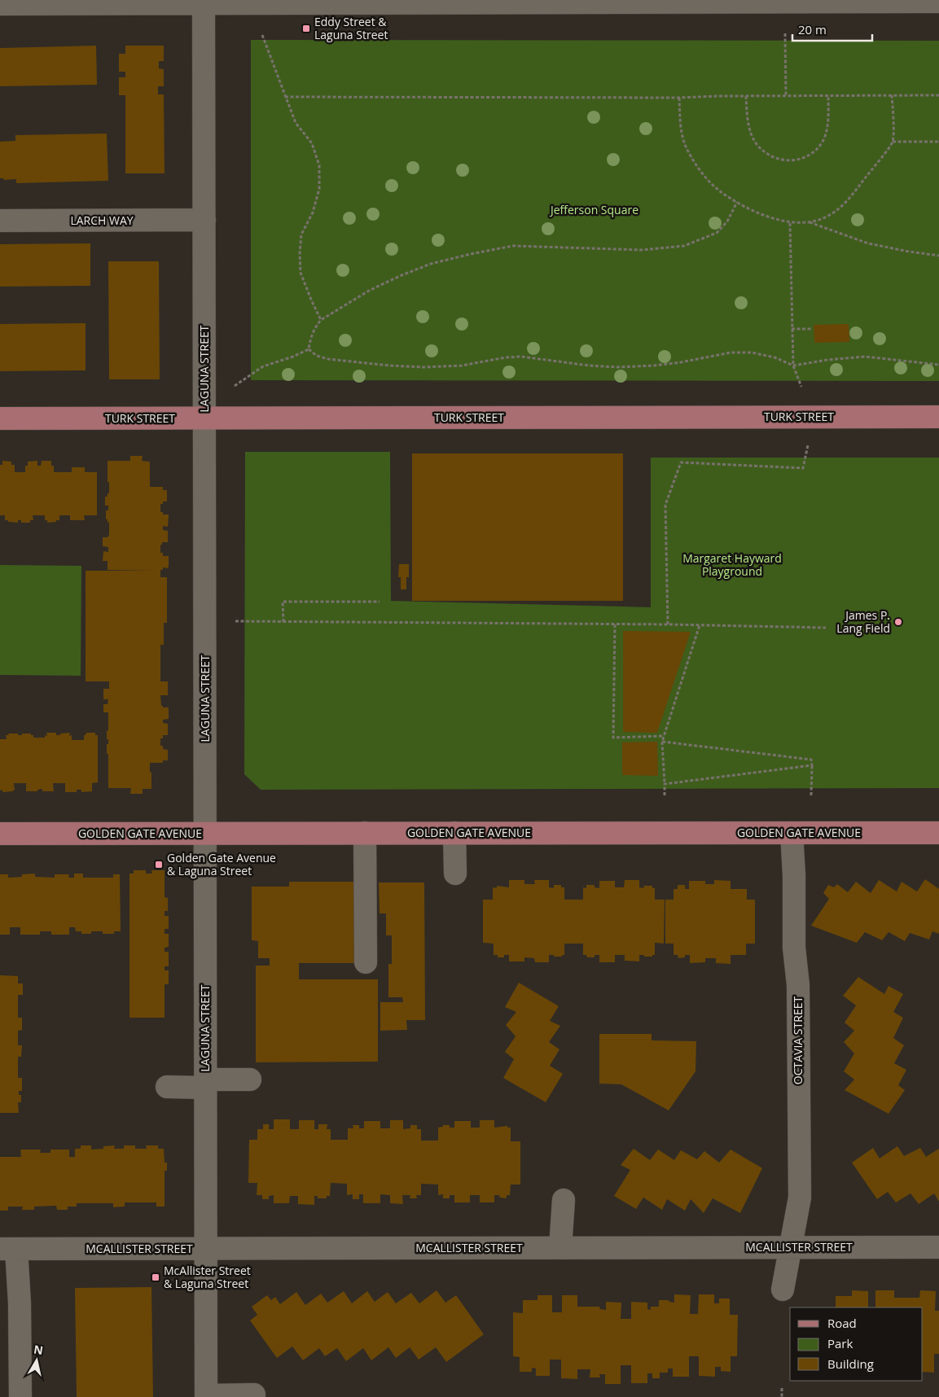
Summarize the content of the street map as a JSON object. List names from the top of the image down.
{
  "streets": {
    "main road": ["TURK STREET", "GOLDEN GATE AVENUE"],
    "street": [
      "LARCH WAY",
      "LAGUNA STREET",
      "OCTAVIA STREET",
      "MCALLISTER STREET"
    ]
  },
  "crossings": [
    ["LARCH WAY", "LAGUNA STREET"],
    ["LAGUNA STREET", "TURK STREET"],
    ["LAGUNA STREET", "GOLDEN GATE AVENUE"],
    ["LAGUNA STREET", "MCALLISTER STREET"],
    ["GOLDEN GATE AVENUE", "OCTAVIA STREET"],
    ["OCTAVIA STREET", "MCALLISTER STREET"]
  ],
  "parks": ["Jefferson Square", "Margaret Hayward Playground"],
  "places": {
    "transit": ["Eddy Street & Laguna Street", "Golden Gate Avenue & Laguna Street", "McAllister Street & Laguna Street"],
    "other": ["James P. Lang Field"]
  },
  "legend": ["Road", "Park", "Building"],
  "scale_bar": "20 m",
  "north": "top"
}
